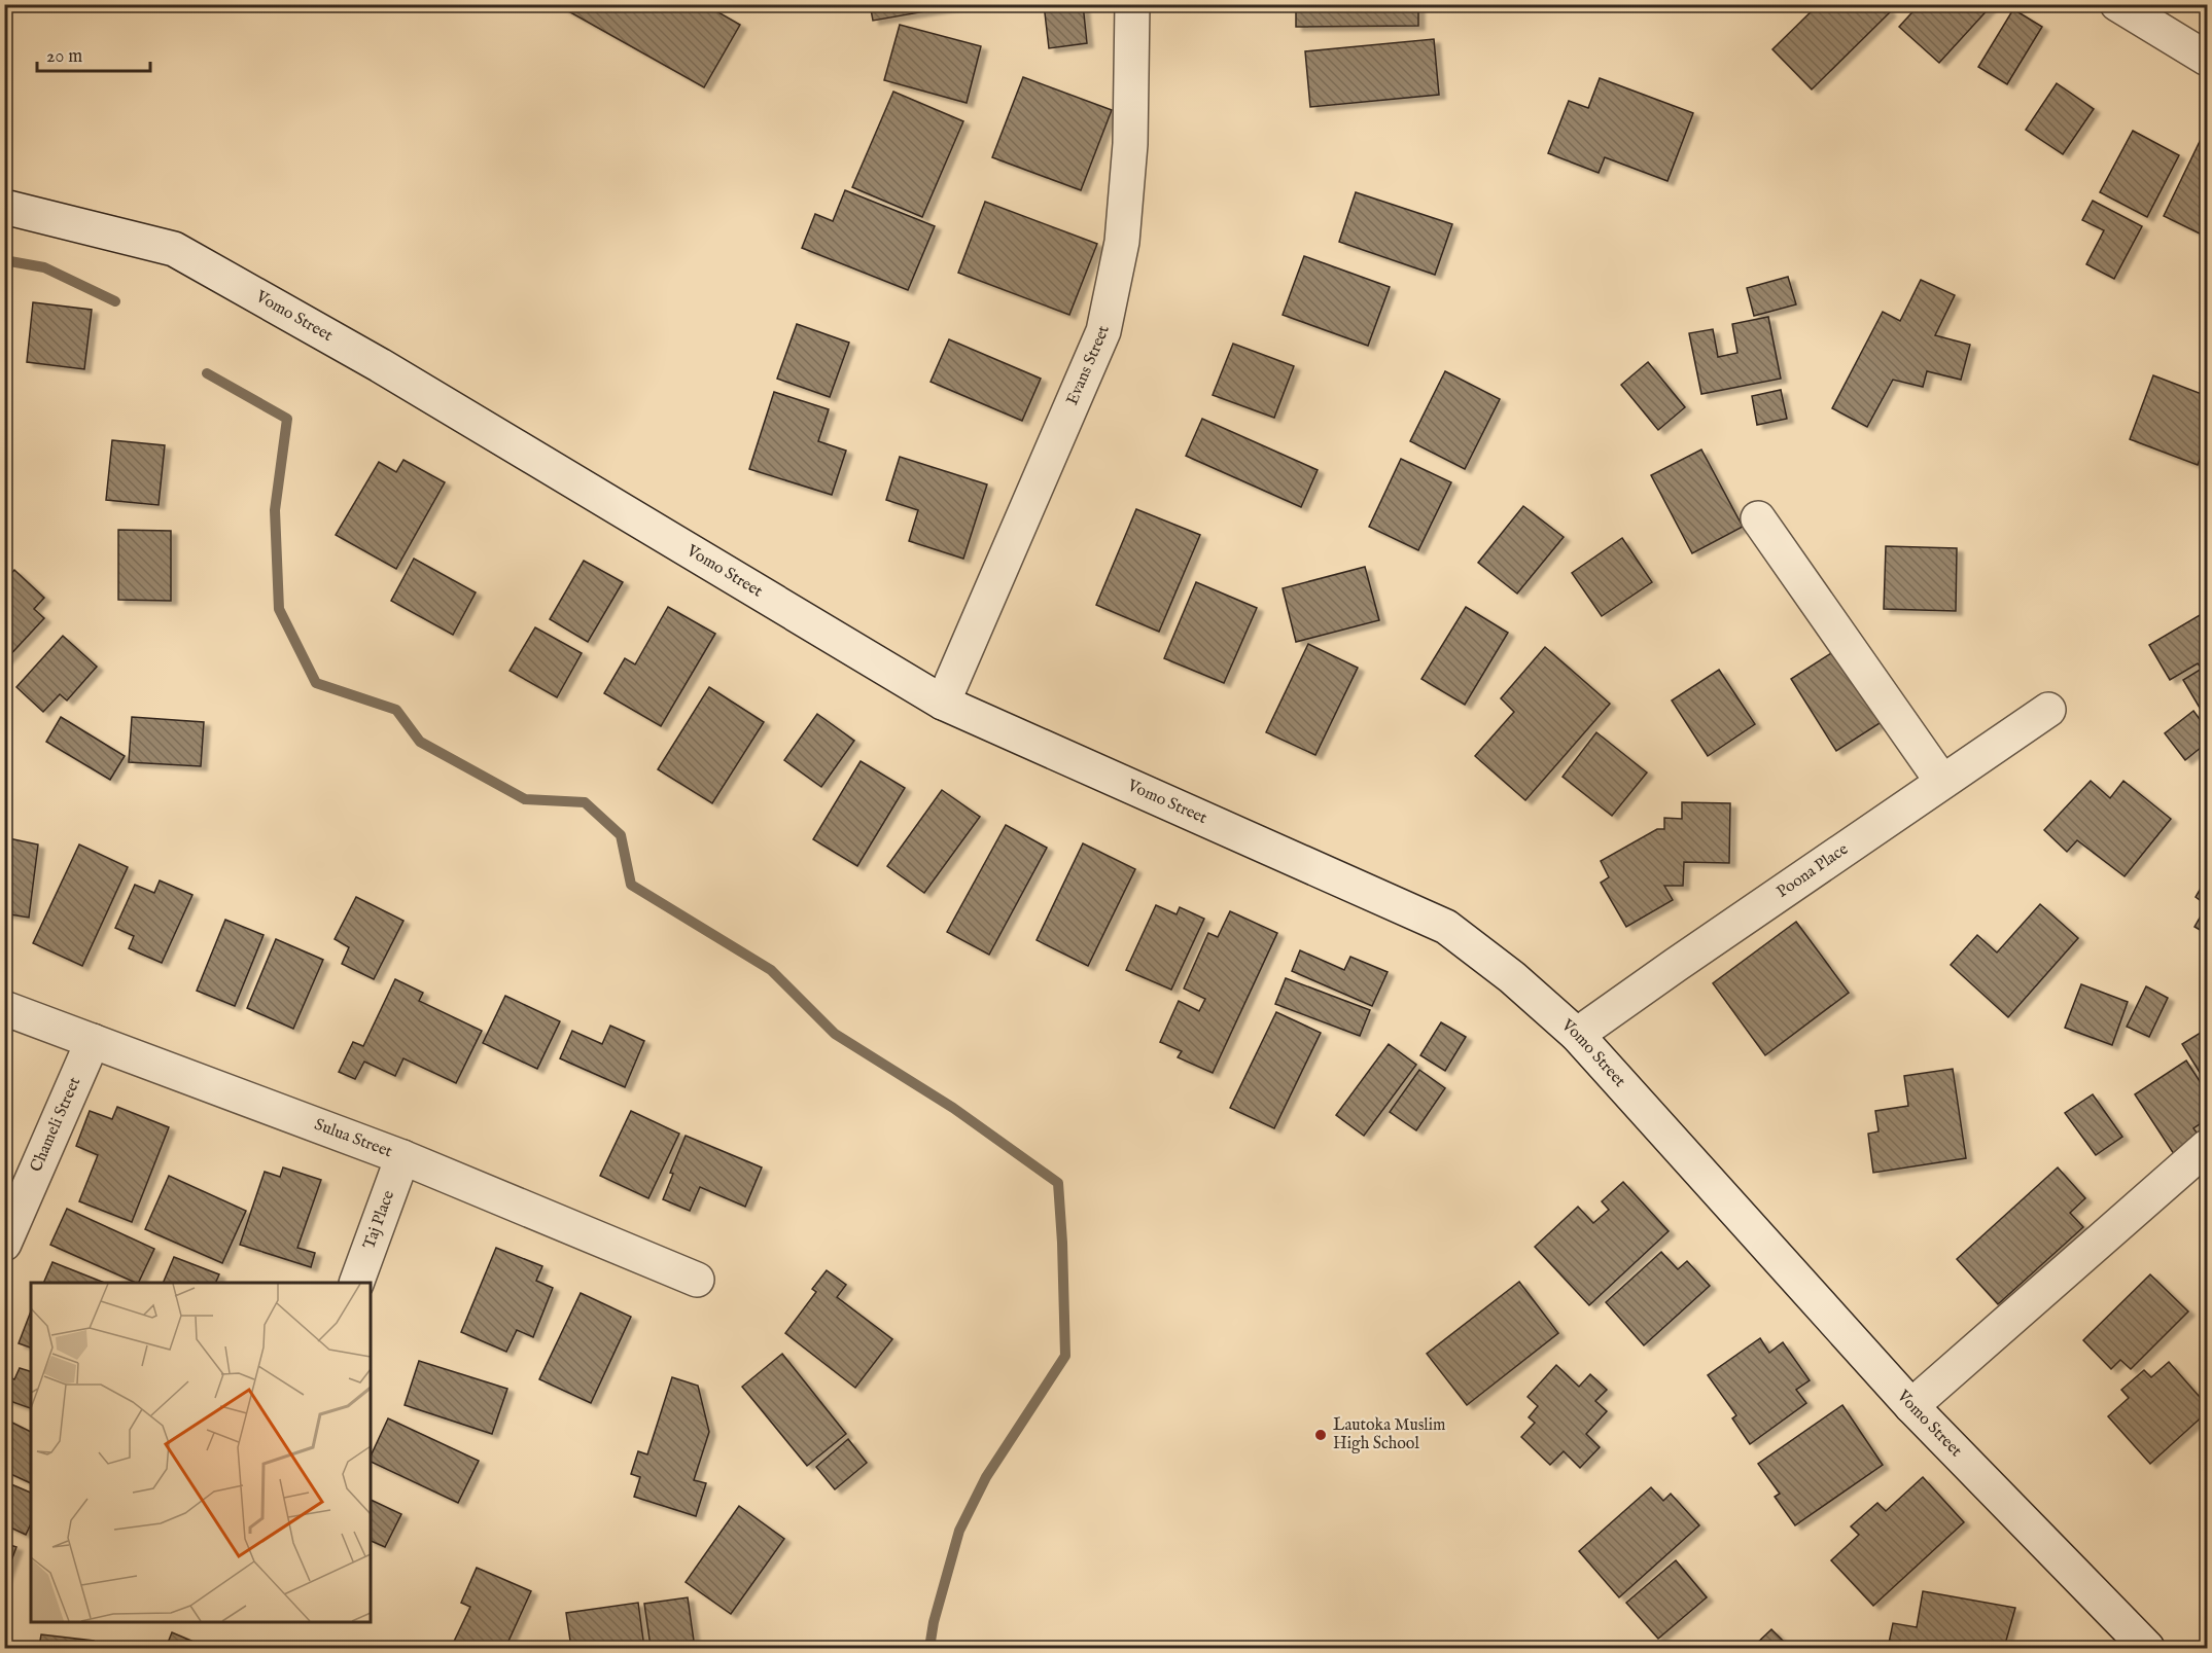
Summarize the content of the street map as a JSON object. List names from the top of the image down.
{
  "streets": {
    "street": [
      "Vomo Street",
      "Evans Street",
      "Poona Place",
      "Chameli Street",
      "Sulua Street",
      "Taj Place"
    ]
  },
  "crossings": [
    ["Vomo Street", "Evans Street"],
    ["Vomo Street", "Poona Place"],
    ["Chameli Street", "Sulua Street"],
    ["Sulua Street", "Taj Place"]
  ],
  "places": ["Lautoka Muslim High School"],
  "scale_bar": "20 m"
}
